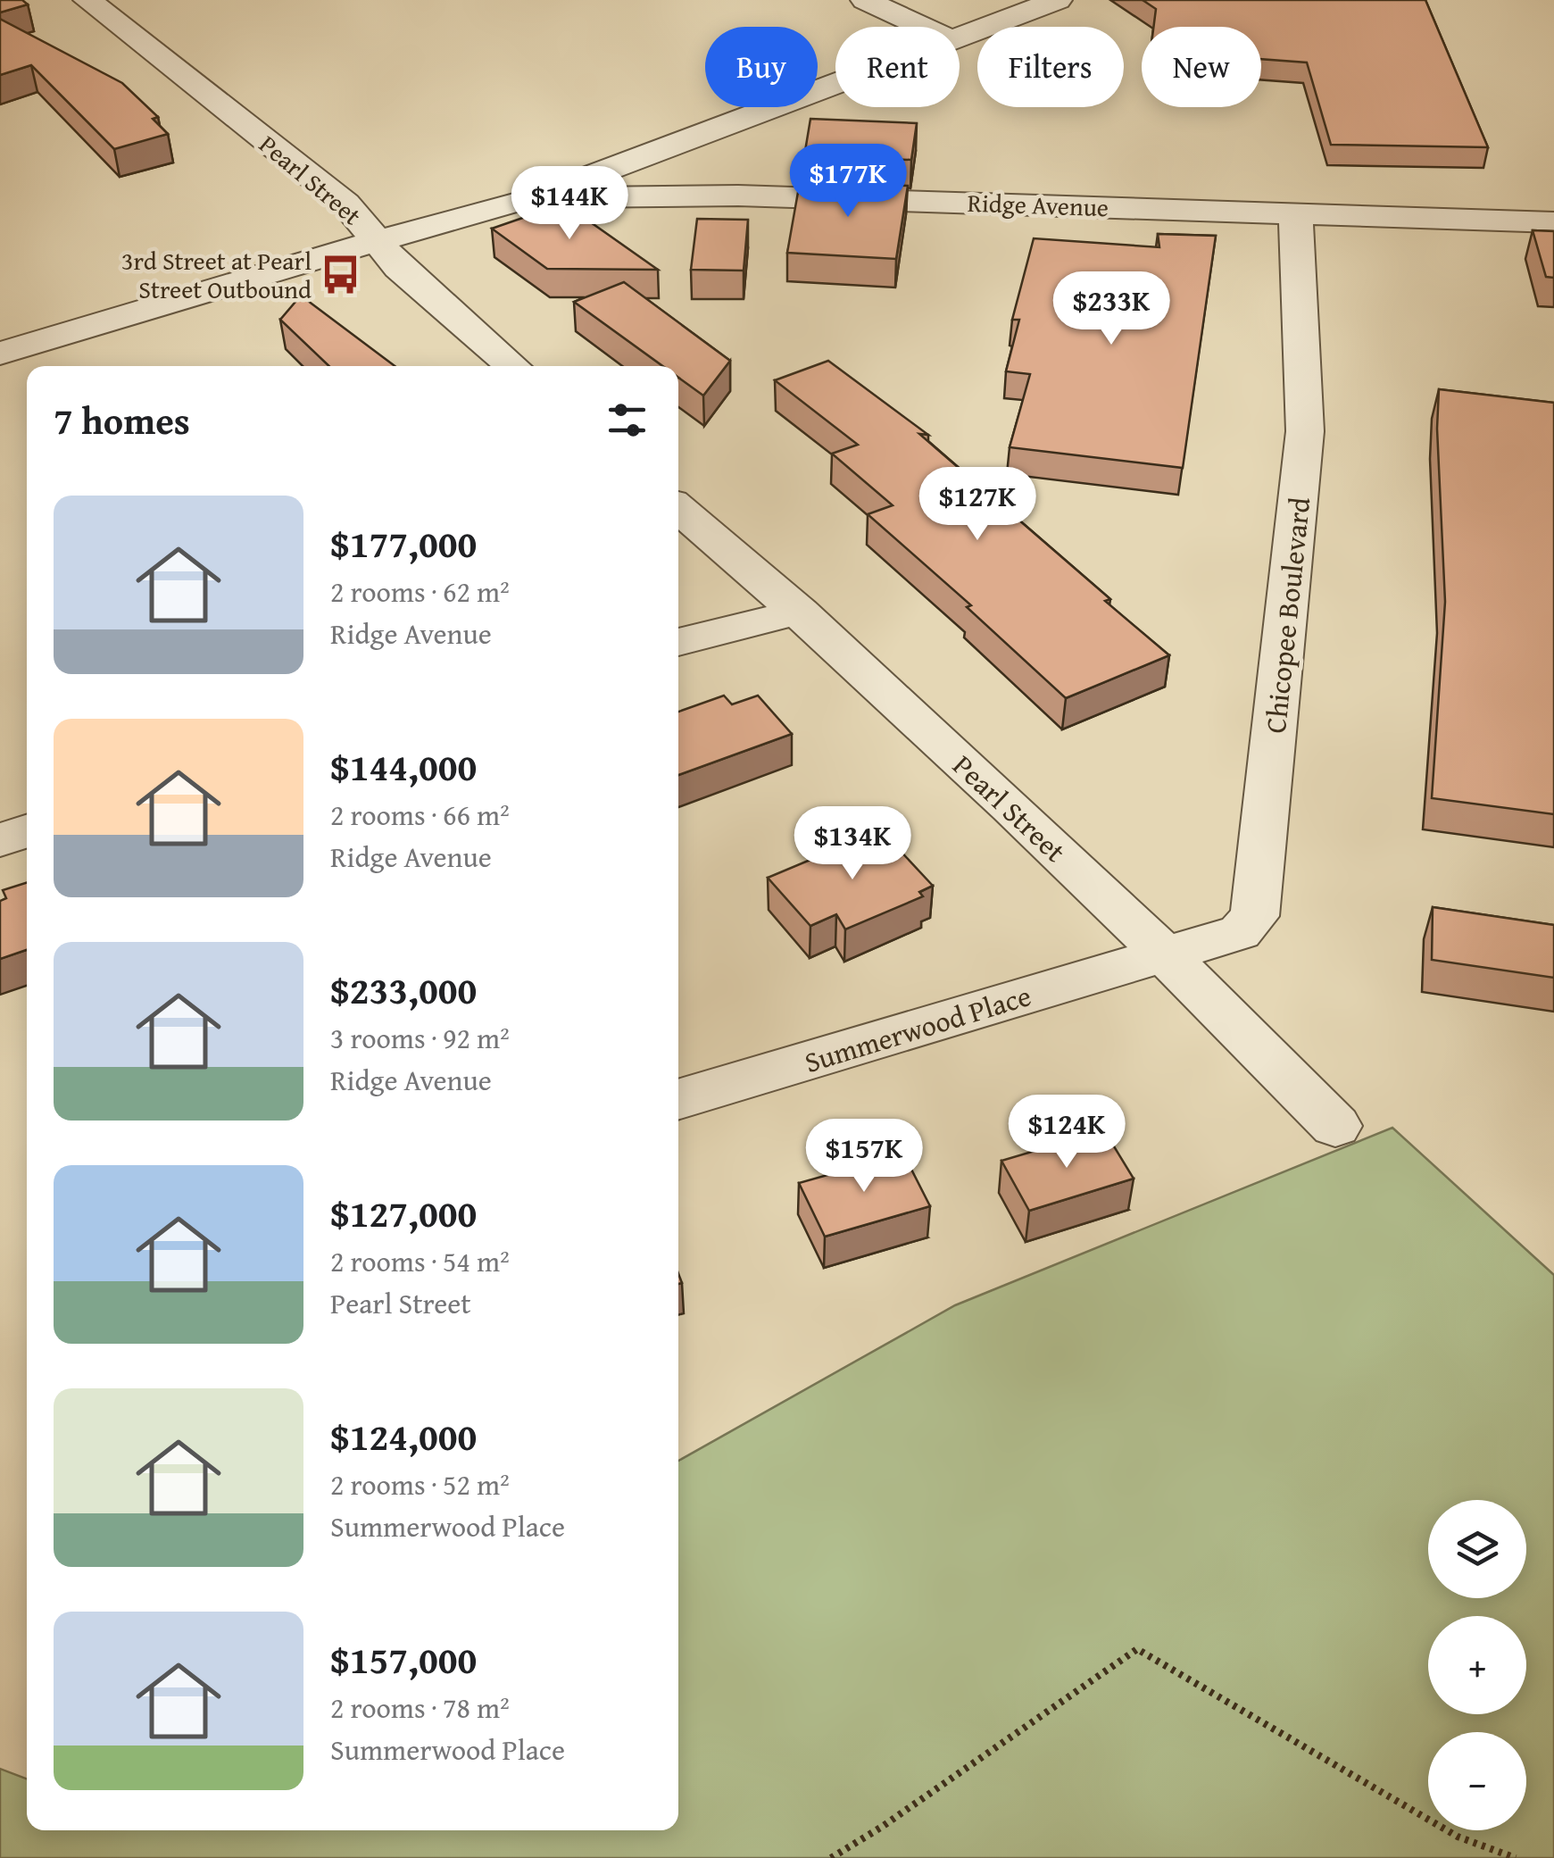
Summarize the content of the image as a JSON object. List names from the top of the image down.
{
  "streets": {
    "street": [
      "Pearl Street",
      "Ridge Avenue",
      "Chicopee Boulevard",
      "Summerwood Place"
    ]
  },
  "crossings": [
    ["Pearl Street", "Chicopee Boulevard"],
    ["Pearl Street", "Summerwood Place"],
    ["Ridge Avenue", "Chicopee Boulevard"],
    ["Chicopee Boulevard", "Summerwood Place"]
  ],
  "places": {
    "bus stop": ["3rd Street at Pearl Street Outbound"]
  },
  "page": {
    "chip": [
      "Buy",
      "Rent",
      "Filters",
      "New"
    ],
    "price": [
      "$177K",
      "$144K",
      "$233K",
      "$127K",
      "$134K",
      "$124K",
      "$157K"
    ],
    "heading": "7 homes",
    "list": [
      {
        "name": "$177,000",
        "note": "2 rooms · 62 m² · Ridge Avenue"
      },
      {
        "name": "$144,000",
        "note": "2 rooms · 66 m² · Ridge Avenue"
      },
      {
        "name": "$233,000",
        "note": "3 rooms · 92 m² · Ridge Avenue"
      },
      {
        "name": "$127,000",
        "note": "2 rooms · 54 m² · Pearl Street"
      },
      {
        "name": "$124,000",
        "note": "2 rooms · 52 m² · Summerwood Place"
      },
      {
        "name": "$157,000",
        "note": "2 rooms · 78 m² · Summerwood Place"
      }
    ],
    "map_buttons": ["+", "−"]
  }
}
